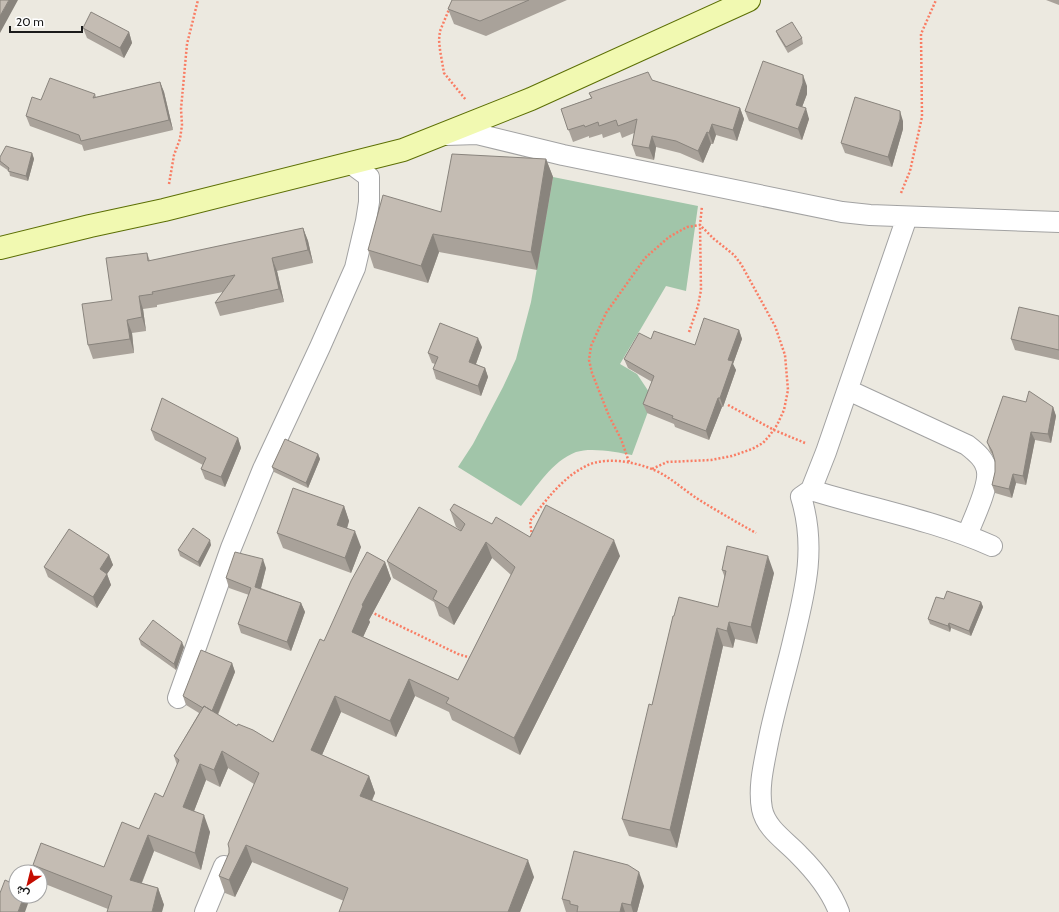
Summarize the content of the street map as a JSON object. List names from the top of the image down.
{
  "scale_bar": "20 m",
  "north": "bottom left"
}
